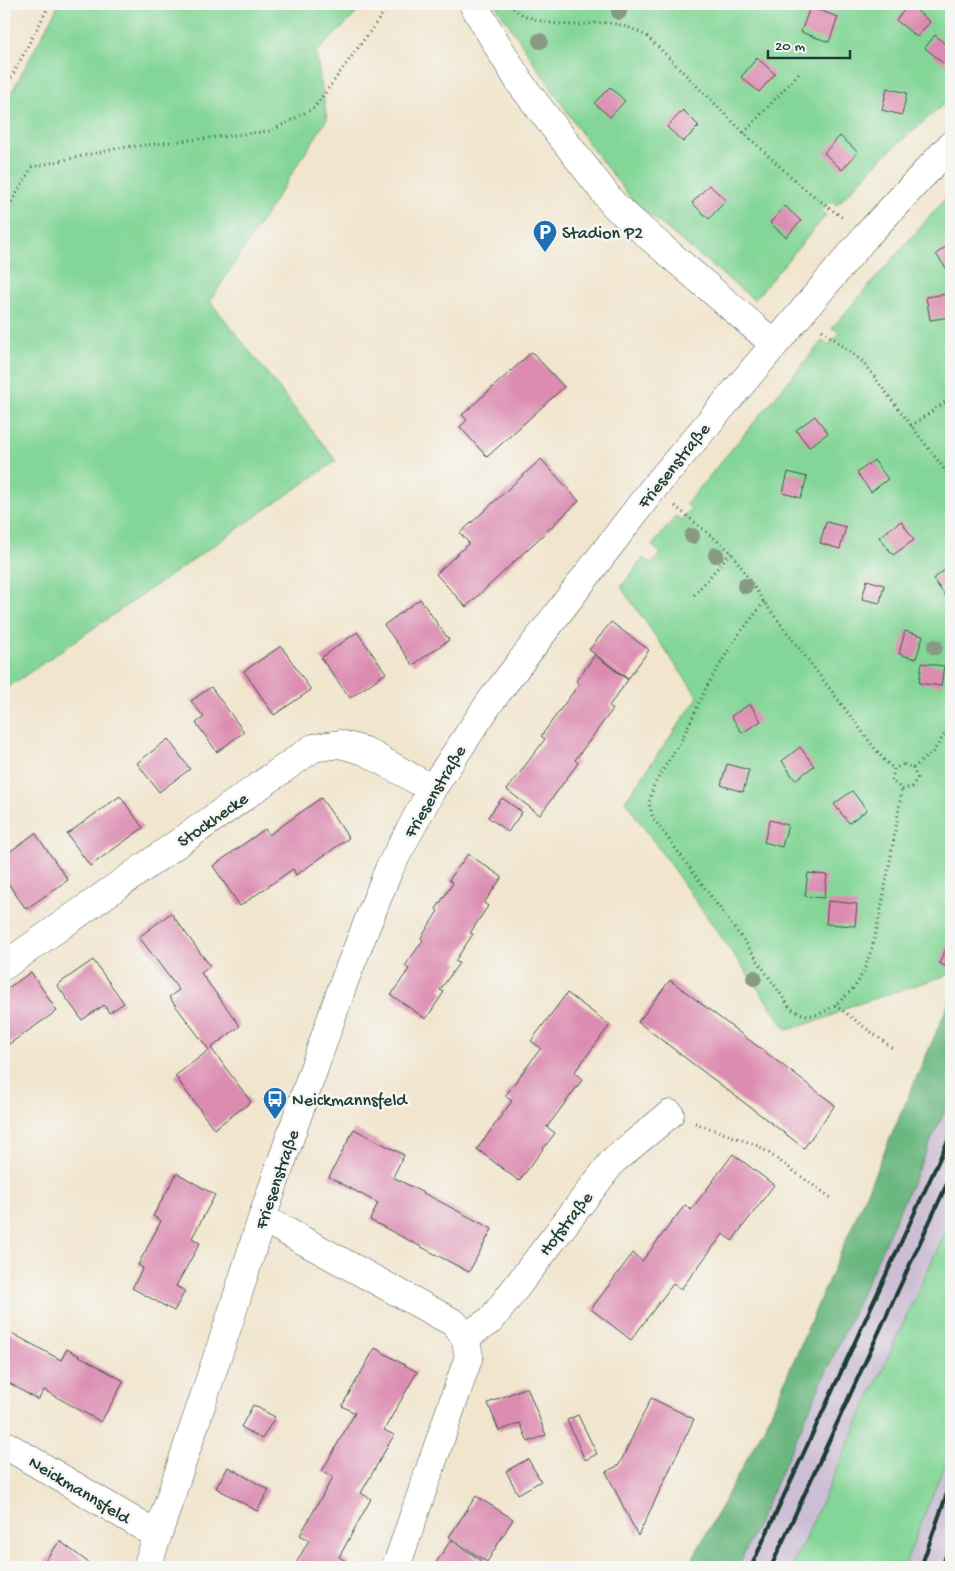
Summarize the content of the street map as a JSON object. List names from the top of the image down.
{
  "streets": {
    "street": [
      "Friesenstraße",
      "Stockhecke",
      "Hofstraße",
      "Neickmannsfeld"
    ]
  },
  "crossings": [
    ["Friesenstraße", "Stockhecke"],
    ["Friesenstraße", "Neickmannsfeld"]
  ],
  "places": {
    "parking": ["Stadion P2"],
    "bus stop": ["Neickmannsfeld"]
  },
  "scale_bar": "20 m"
}
